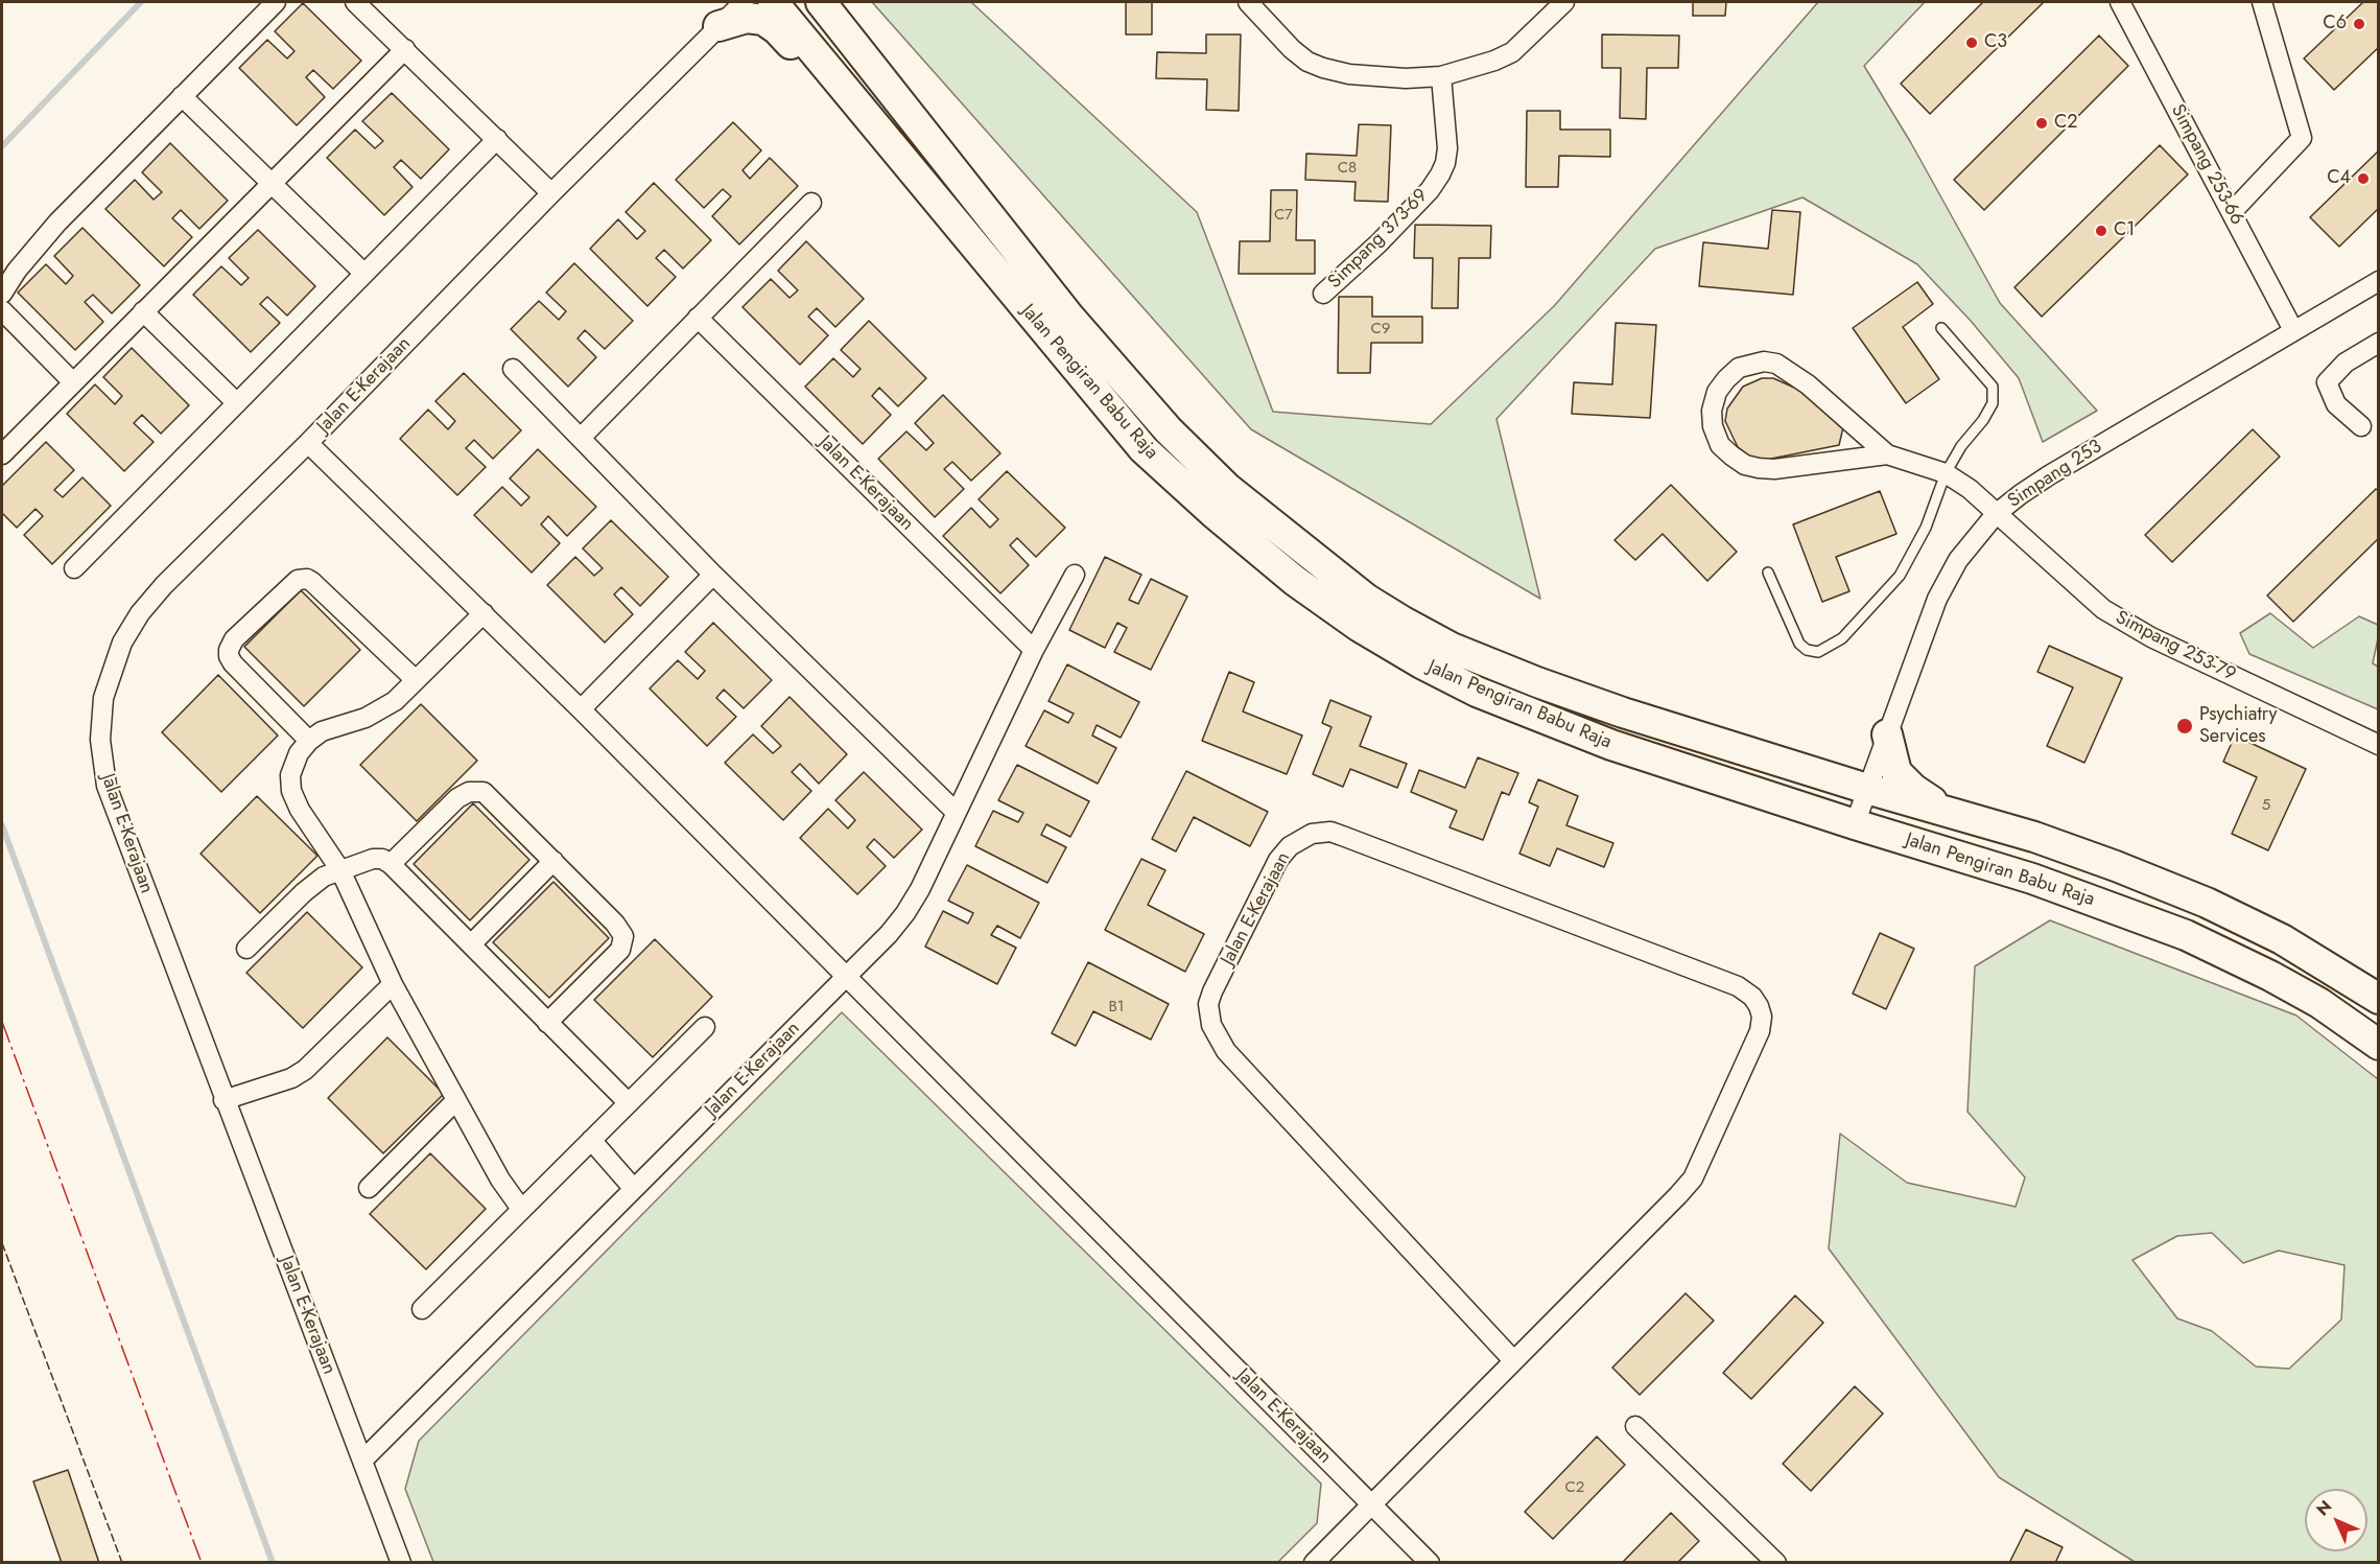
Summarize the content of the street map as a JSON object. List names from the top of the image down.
{
  "streets": {
    "main road": ["Jalan Pengiran Babu Raja"],
    "street": [
      "Simpang 253-66",
      "Simpang 373-69",
      "Jalan E-Kerajaan",
      "Simpang 253",
      "Simpang 253-79"
    ]
  },
  "crossings": [
    ["Simpang 253-66", "Simpang 253"],
    ["Jalan Pengiran Babu Raja", "Simpang 253"],
    ["Simpang 253", "Simpang 253-79"]
  ],
  "places": [
    "C6",
    "C3",
    "C2",
    "C4",
    "C1",
    "Psychiatry Services"
  ],
  "house_numbers": [
    "C8",
    "C7",
    "C9",
    "5",
    "B1",
    "C2"
  ],
  "north": "top left"
}
